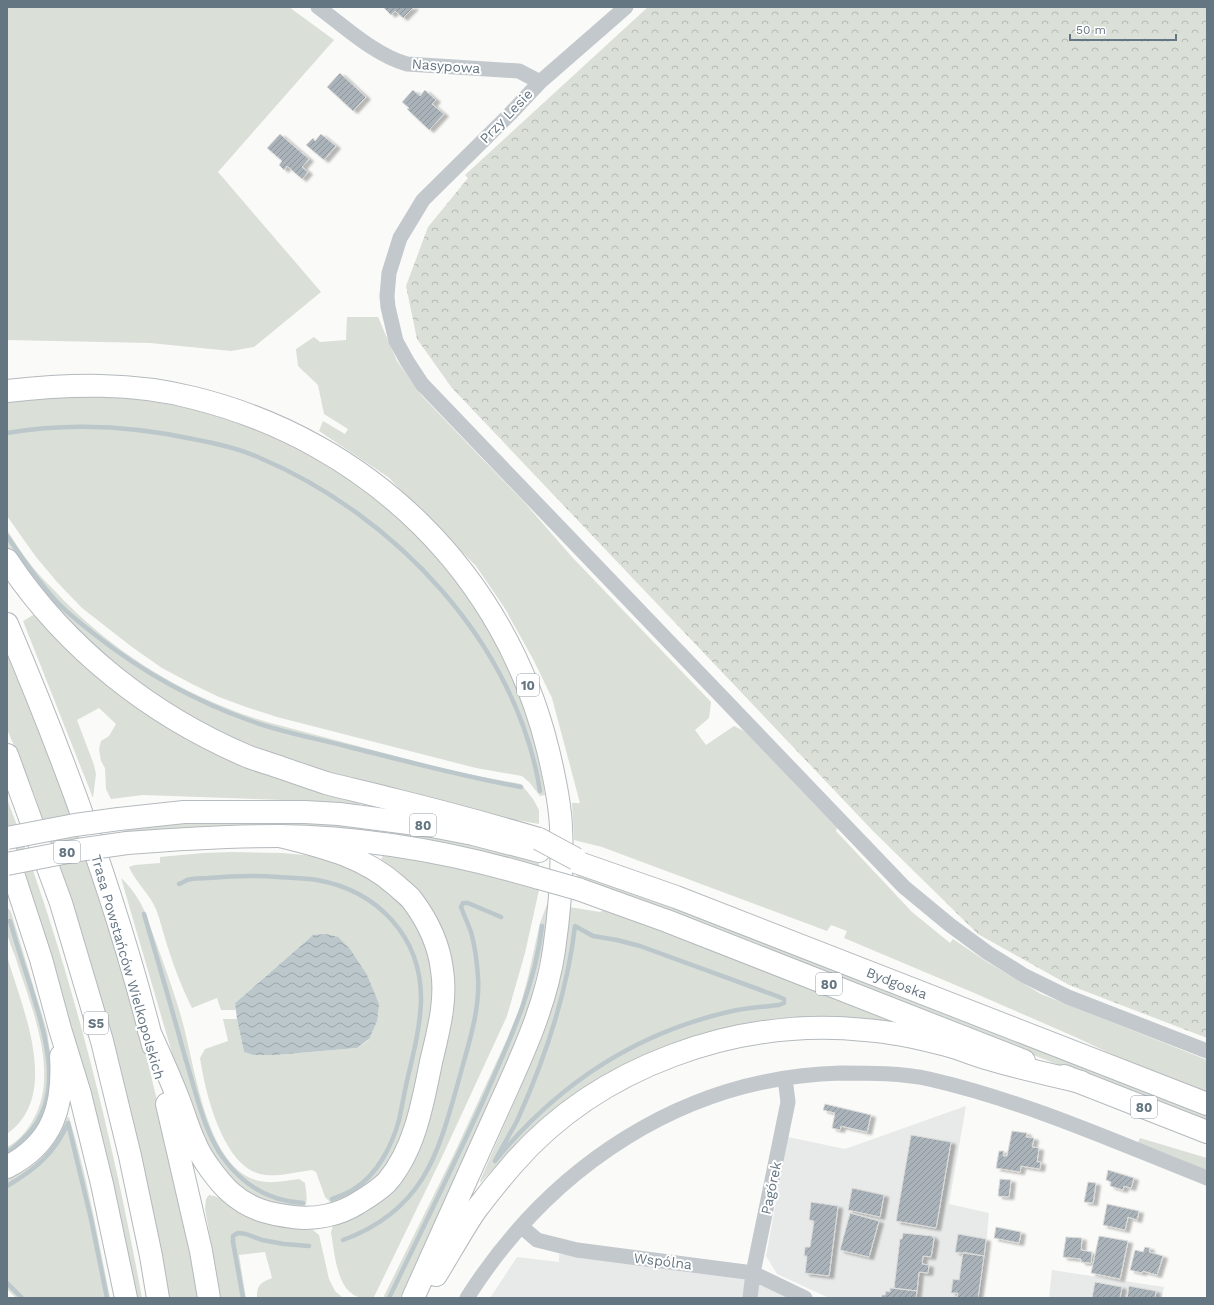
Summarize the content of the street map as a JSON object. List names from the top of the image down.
{
  "streets": {
    "main road": [
      "10",
      "80",
      "Trasa Powstańców Wielkopolskich",
      "Bydgoska",
      "S5"
    ],
    "street": [
      "Nasypowa",
      "Przy Lesie",
      "Pagórek",
      "Wspólna"
    ]
  },
  "crossings": [
    ["Nasypowa", "Przy Lesie"],
    ["80", "Bydgoska"],
    ["Pagórek", "Wspólna"]
  ],
  "scale_bar": "50 m"
}
